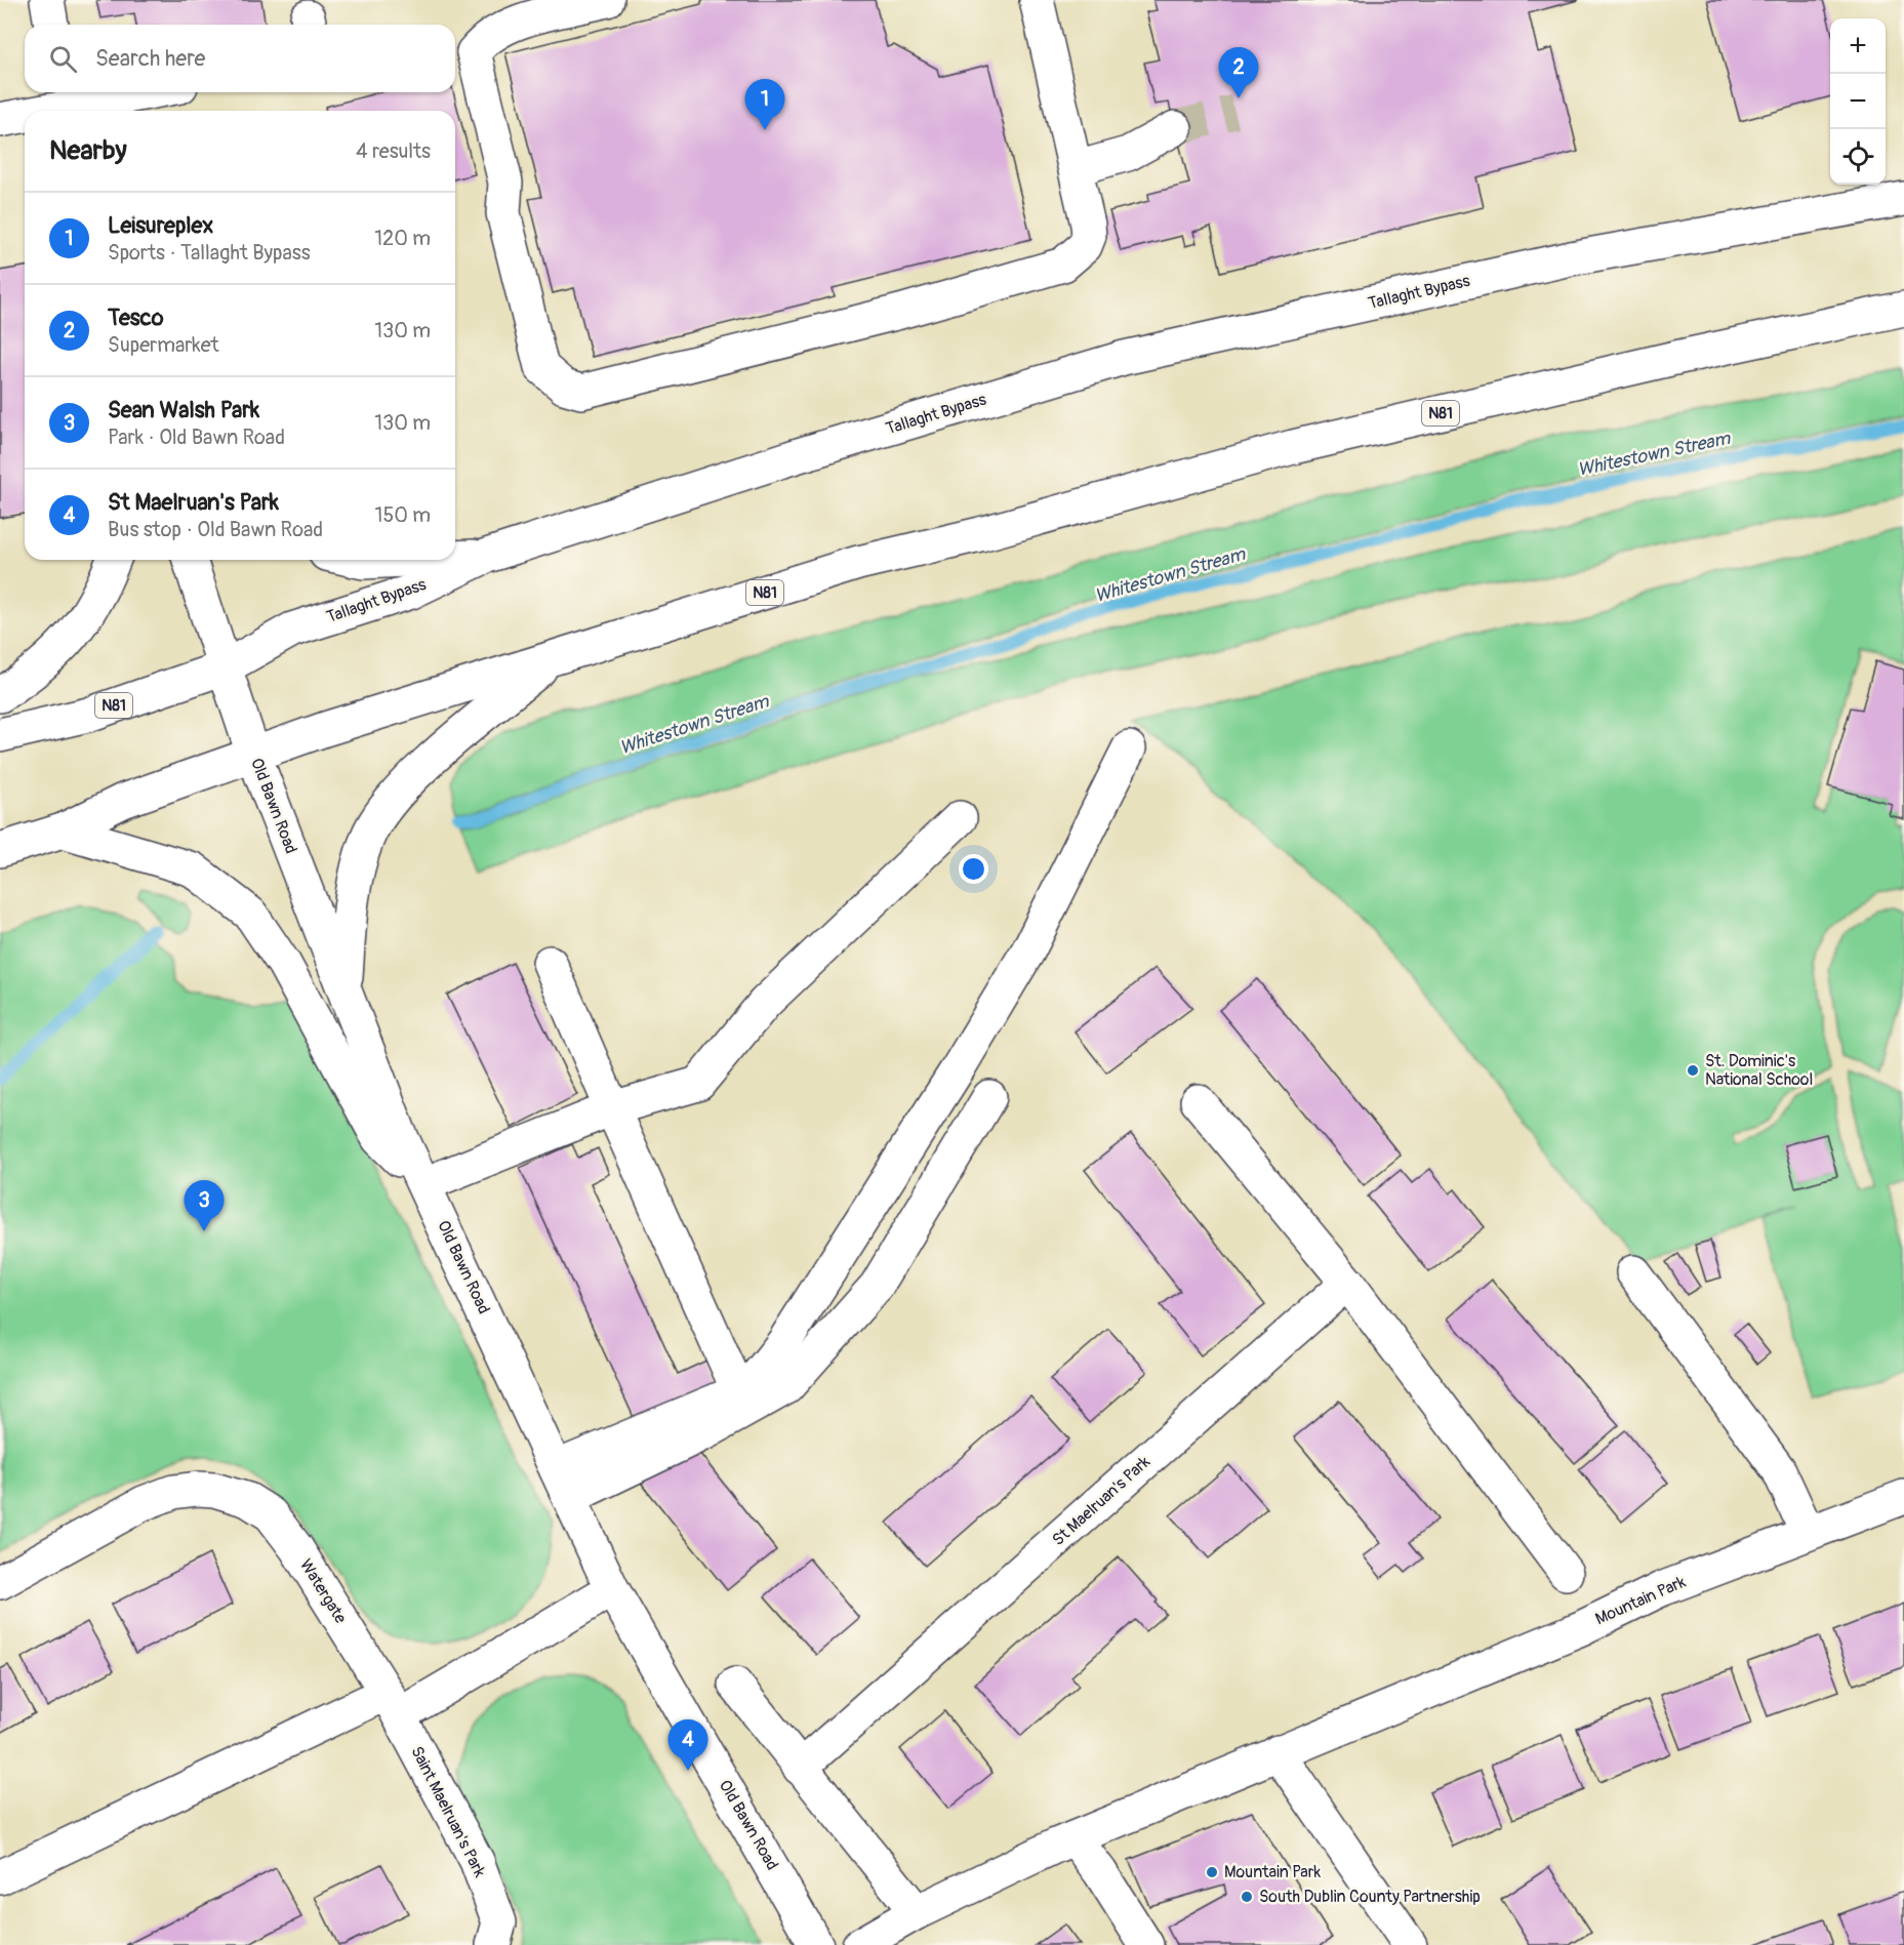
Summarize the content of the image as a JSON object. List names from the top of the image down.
{
  "streets": {
    "main road": [
      "Tallaght Bypass",
      "N81",
      "Old Bawn Road",
      "St Maelruan's Park",
      "Watergate",
      "Mountain Park",
      "Saint Maelruan's Park"
    ]
  },
  "crossings": [
    ["Tallaght Bypass", "Old Bawn Road"],
    ["N81", "Old Bawn Road"],
    ["Watergate", "Saint Maelruan's Park"]
  ],
  "water": ["Whitestown Stream"],
  "places": ["St. Dominic's National School", "Mountain Park", "South Dublin County Partnership"],
  "page": {
    "map_buttons": ["+", "−"],
    "search": "Search here",
    "pins": [
      "2",
      "1",
      "3",
      "4"
    ],
    "heading": ["Nearby", "4 results"],
    "list": [
      {
        "mark": "1",
        "name": "Leisureplex",
        "note": "Sports · Tallaght Bypass",
        "value": "120 m"
      },
      {
        "mark": "2",
        "name": "Tesco",
        "note": "Supermarket",
        "value": "130 m"
      },
      {
        "mark": "3",
        "name": "Sean Walsh Park",
        "note": "Park · Old Bawn Road",
        "value": "130 m"
      },
      {
        "mark": "4",
        "name": "St Maelruan's Park",
        "note": "Bus stop · Old Bawn Road",
        "value": "150 m"
      }
    ]
  }
}
